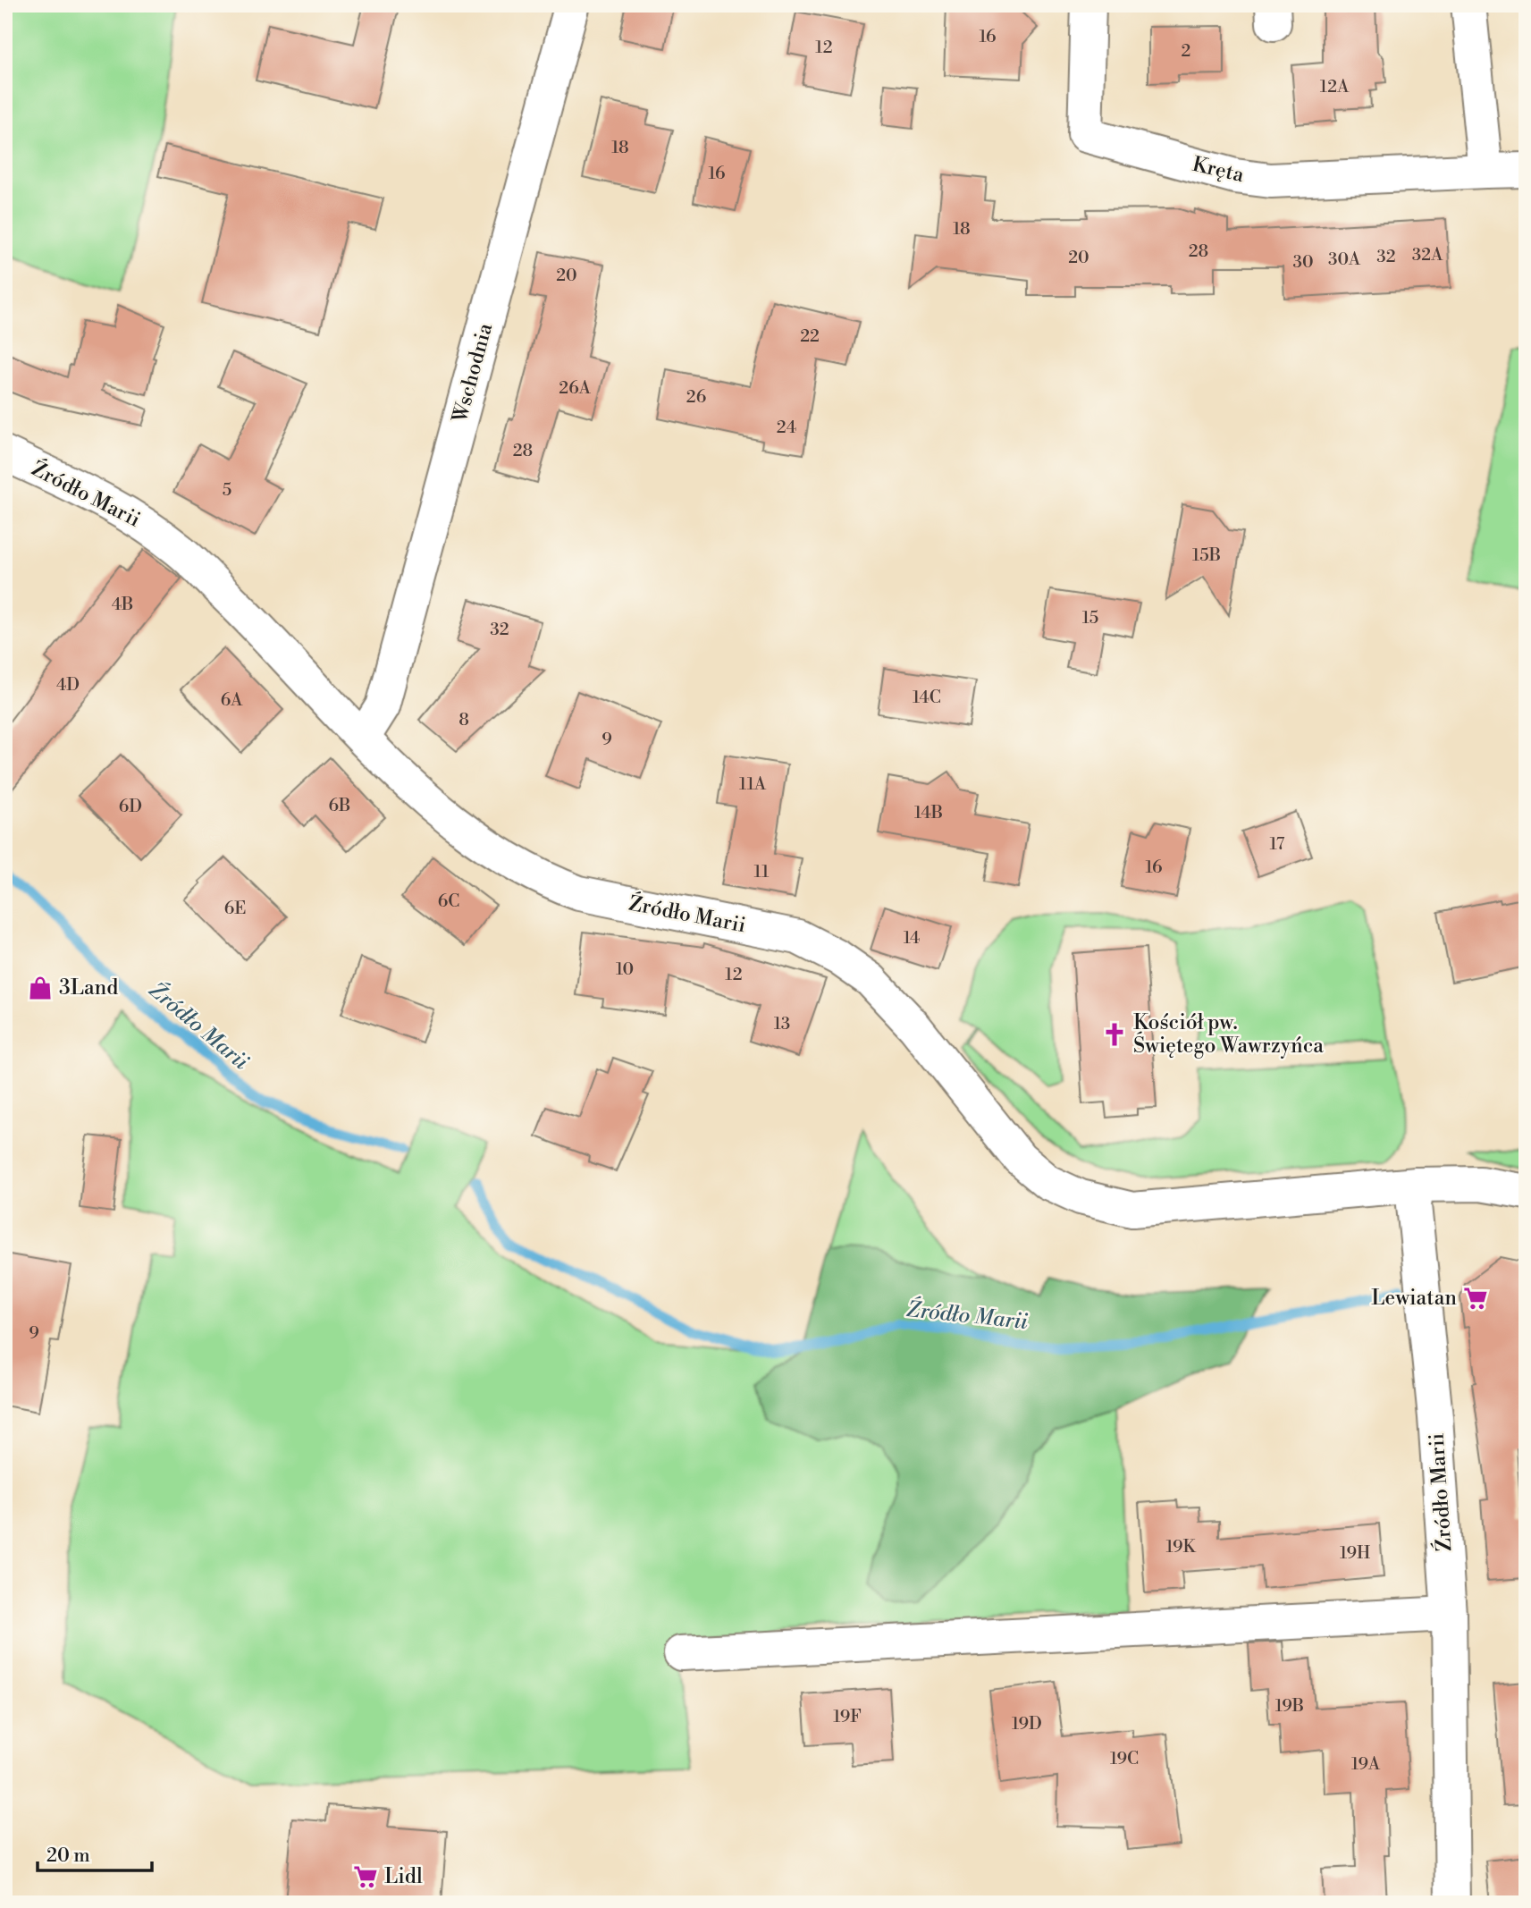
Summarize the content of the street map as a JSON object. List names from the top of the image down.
{
  "streets": {
    "street": ["Kręta", "Wschodnia", "Źródło Marii"]
  },
  "crossings": [
    ["Wschodnia", "Źródło Marii"]
  ],
  "water": ["Źródło Marii"],
  "places": {
    "shop": ["3Land"],
    "church": ["Kościół pw. Świętego Wawrzyńca"],
    "supermarket": ["Lewiatan", "Lidl"]
  },
  "house_numbers": [
    "16",
    "12",
    "2",
    "12A",
    "18",
    "16",
    "18",
    "28",
    "32A",
    "32",
    "20",
    "30A",
    "30",
    "20",
    "22",
    "26A",
    "26",
    "24",
    "28",
    "5",
    "15B",
    "4B",
    "15",
    "32",
    "4D",
    "14C",
    "6A",
    "8",
    "9",
    "11A",
    "6B",
    "6D",
    "14B",
    "17",
    "16",
    "11",
    "6C",
    "6E",
    "14",
    "10",
    "12",
    "13",
    "9",
    "19K",
    "19H",
    "19B",
    "19F",
    "19D",
    "19C",
    "19A"
  ],
  "scale_bar": "20 m"
}
